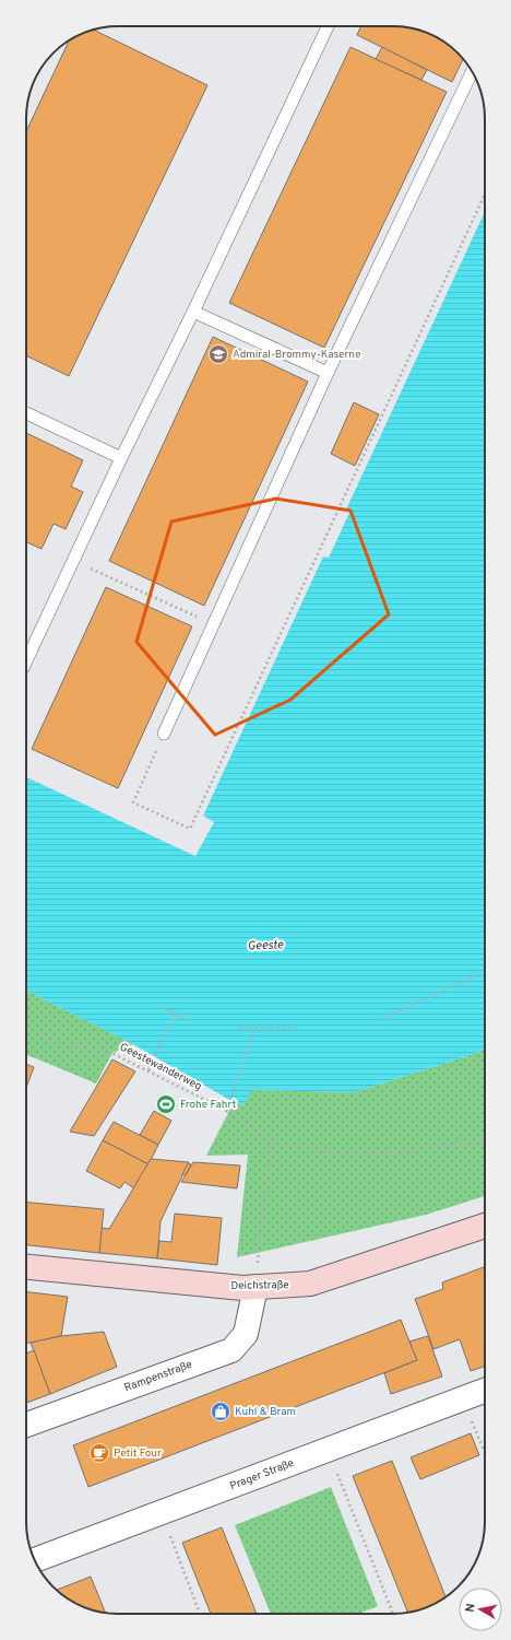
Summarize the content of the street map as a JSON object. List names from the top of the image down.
{
  "streets": {
    "main road": ["Deichstraße"],
    "street": ["Rampenstraße", "Prager Straße"],
    "path": ["Geestewanderweg"]
  },
  "crossings": [
    ["Deichstraße", "Rampenstraße"]
  ],
  "water": ["Geeste"],
  "places": {
    "school or university": ["Admiral-Brommy-Kaserne"],
    "sports": ["Frohe Fahrt"],
    "shop": ["Kuhl & Bram"],
    "cafe": ["Petit Four"]
  },
  "north": "left"
}
